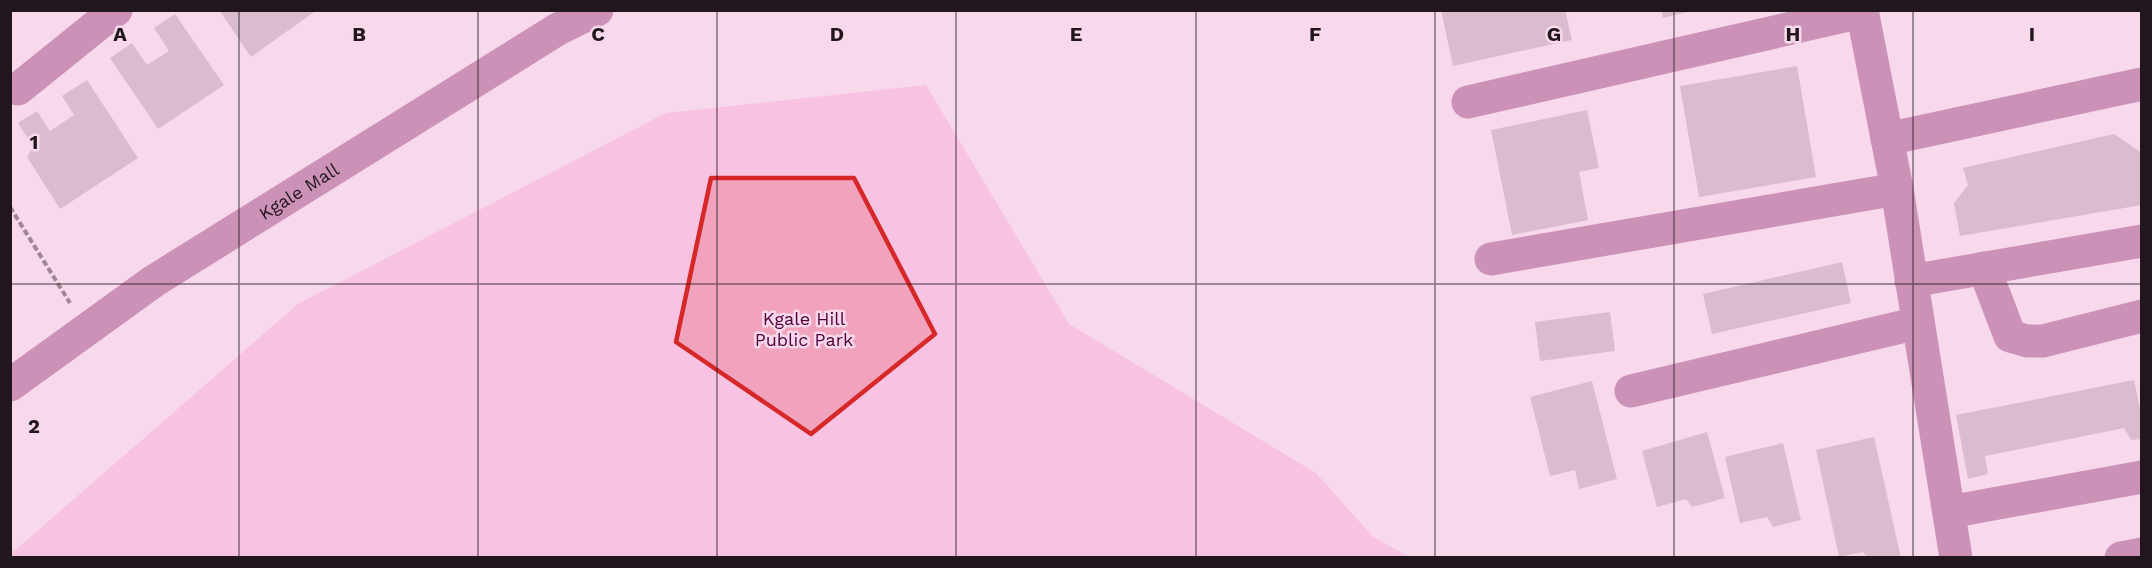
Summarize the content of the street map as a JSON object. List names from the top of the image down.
{
  "streets": {
    "street": ["Kgale Mall"]
  },
  "parks": ["Kgale Hill Public Park"],
  "grid": {
    "columns": [
      "A",
      "B",
      "C",
      "D",
      "E",
      "F",
      "G",
      "H",
      "I"
    ],
    "rows": ["1", "2"]
  }
}
